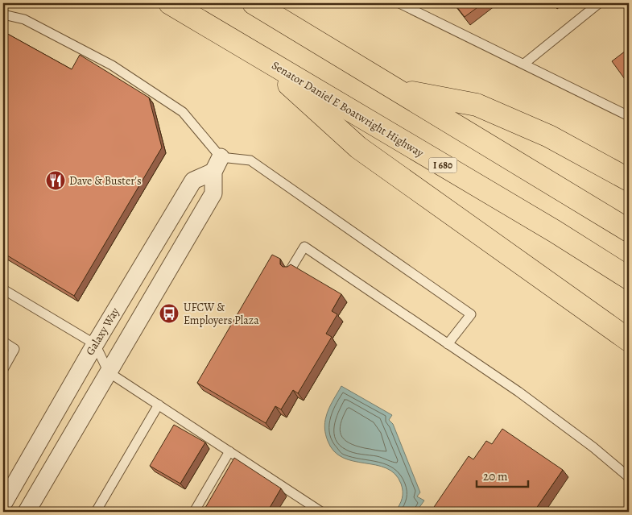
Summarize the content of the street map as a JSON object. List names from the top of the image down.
{
  "streets": {
    "highway": ["Senator Daniel E Boatwright Highway", "I 680"],
    "street": ["Galaxy Way"]
  },
  "places": {
    "restaurant": ["Dave & Buster's"],
    "bus stop": ["UFCW & Employers Plaza"]
  },
  "scale_bar": "20 m"
}
